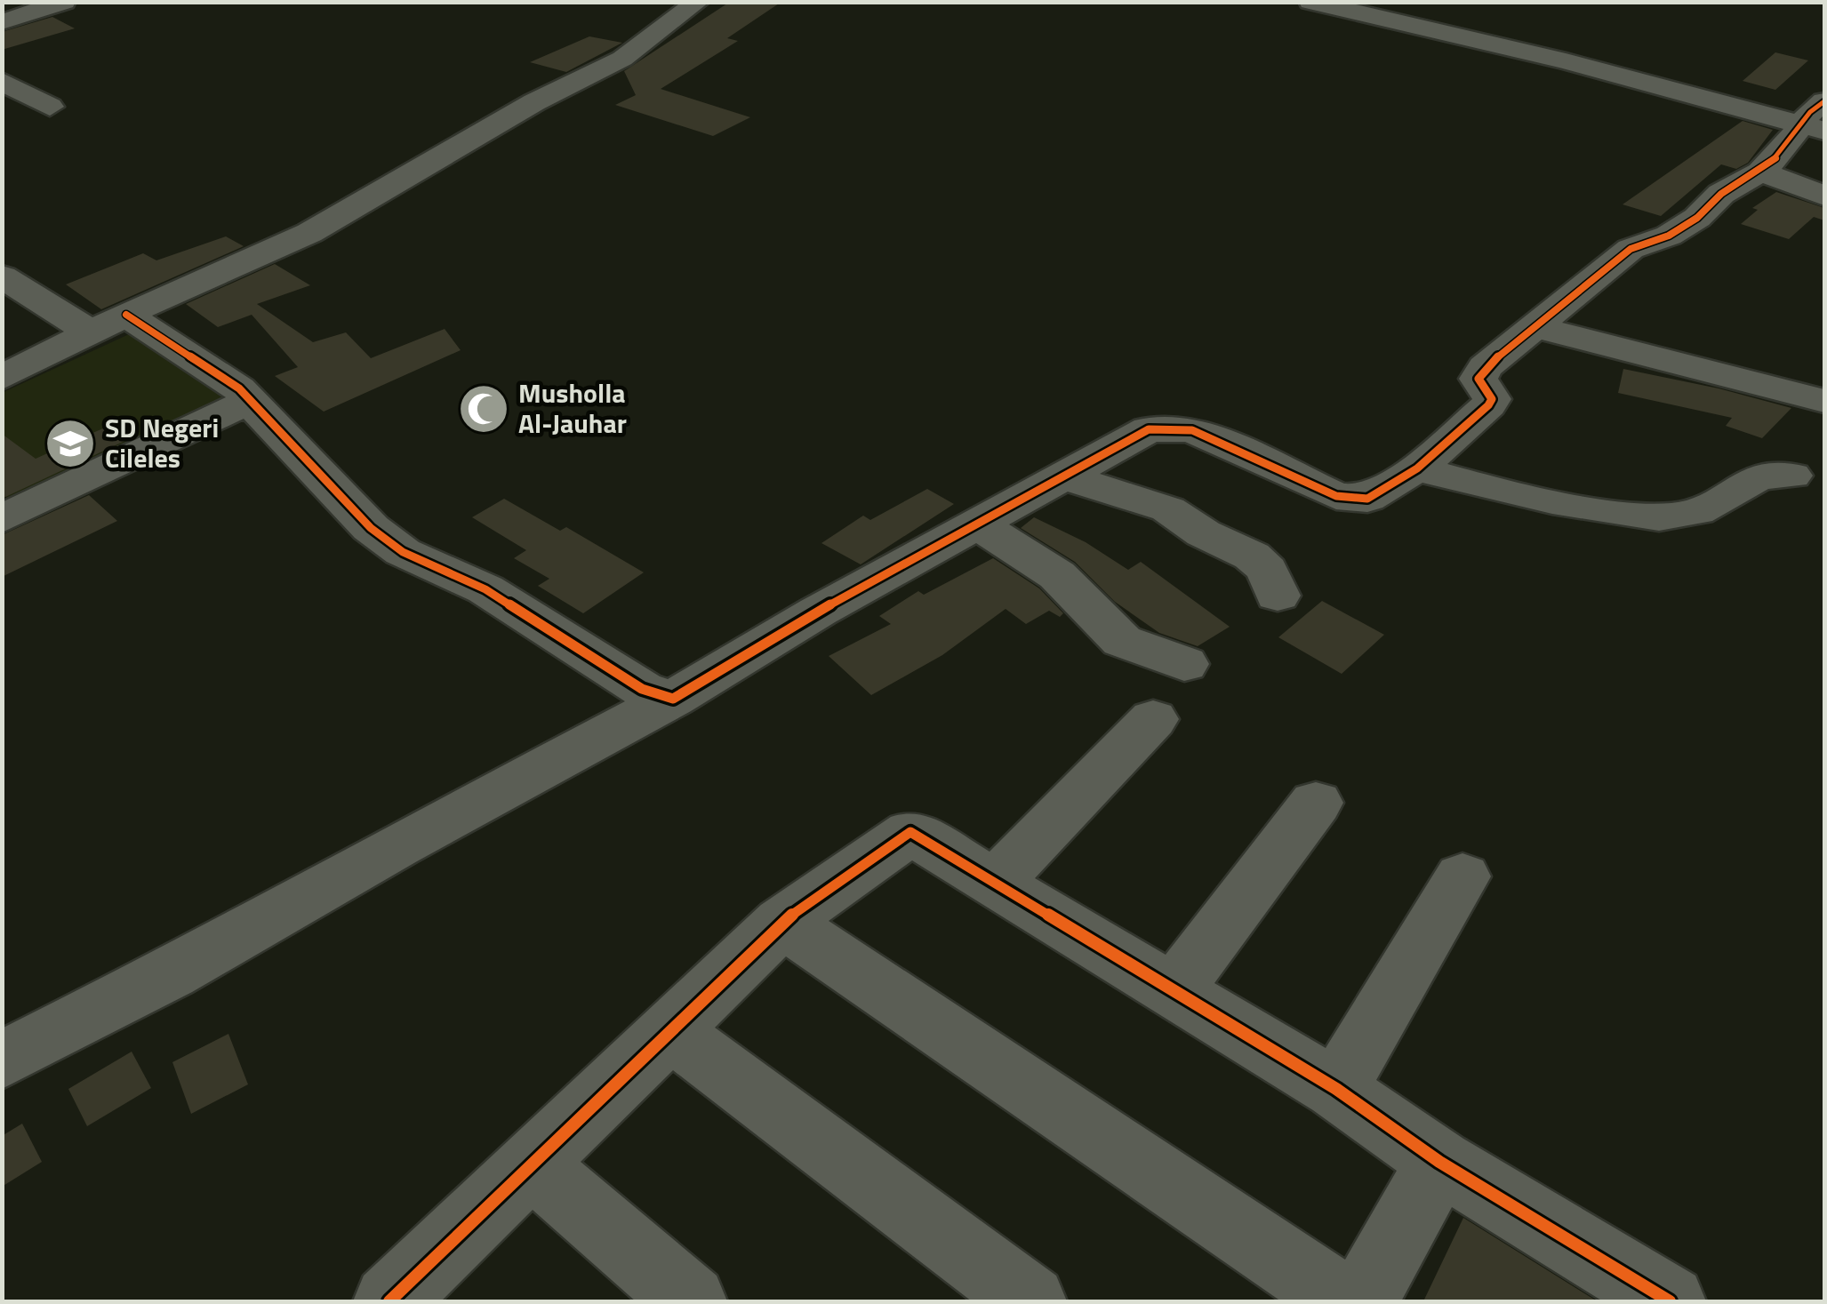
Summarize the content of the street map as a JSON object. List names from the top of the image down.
{
  "places": {
    "mosque": ["Musholla Al-Jauhar"],
    "school or university": ["SD Negeri Cileles"]
  }
}
